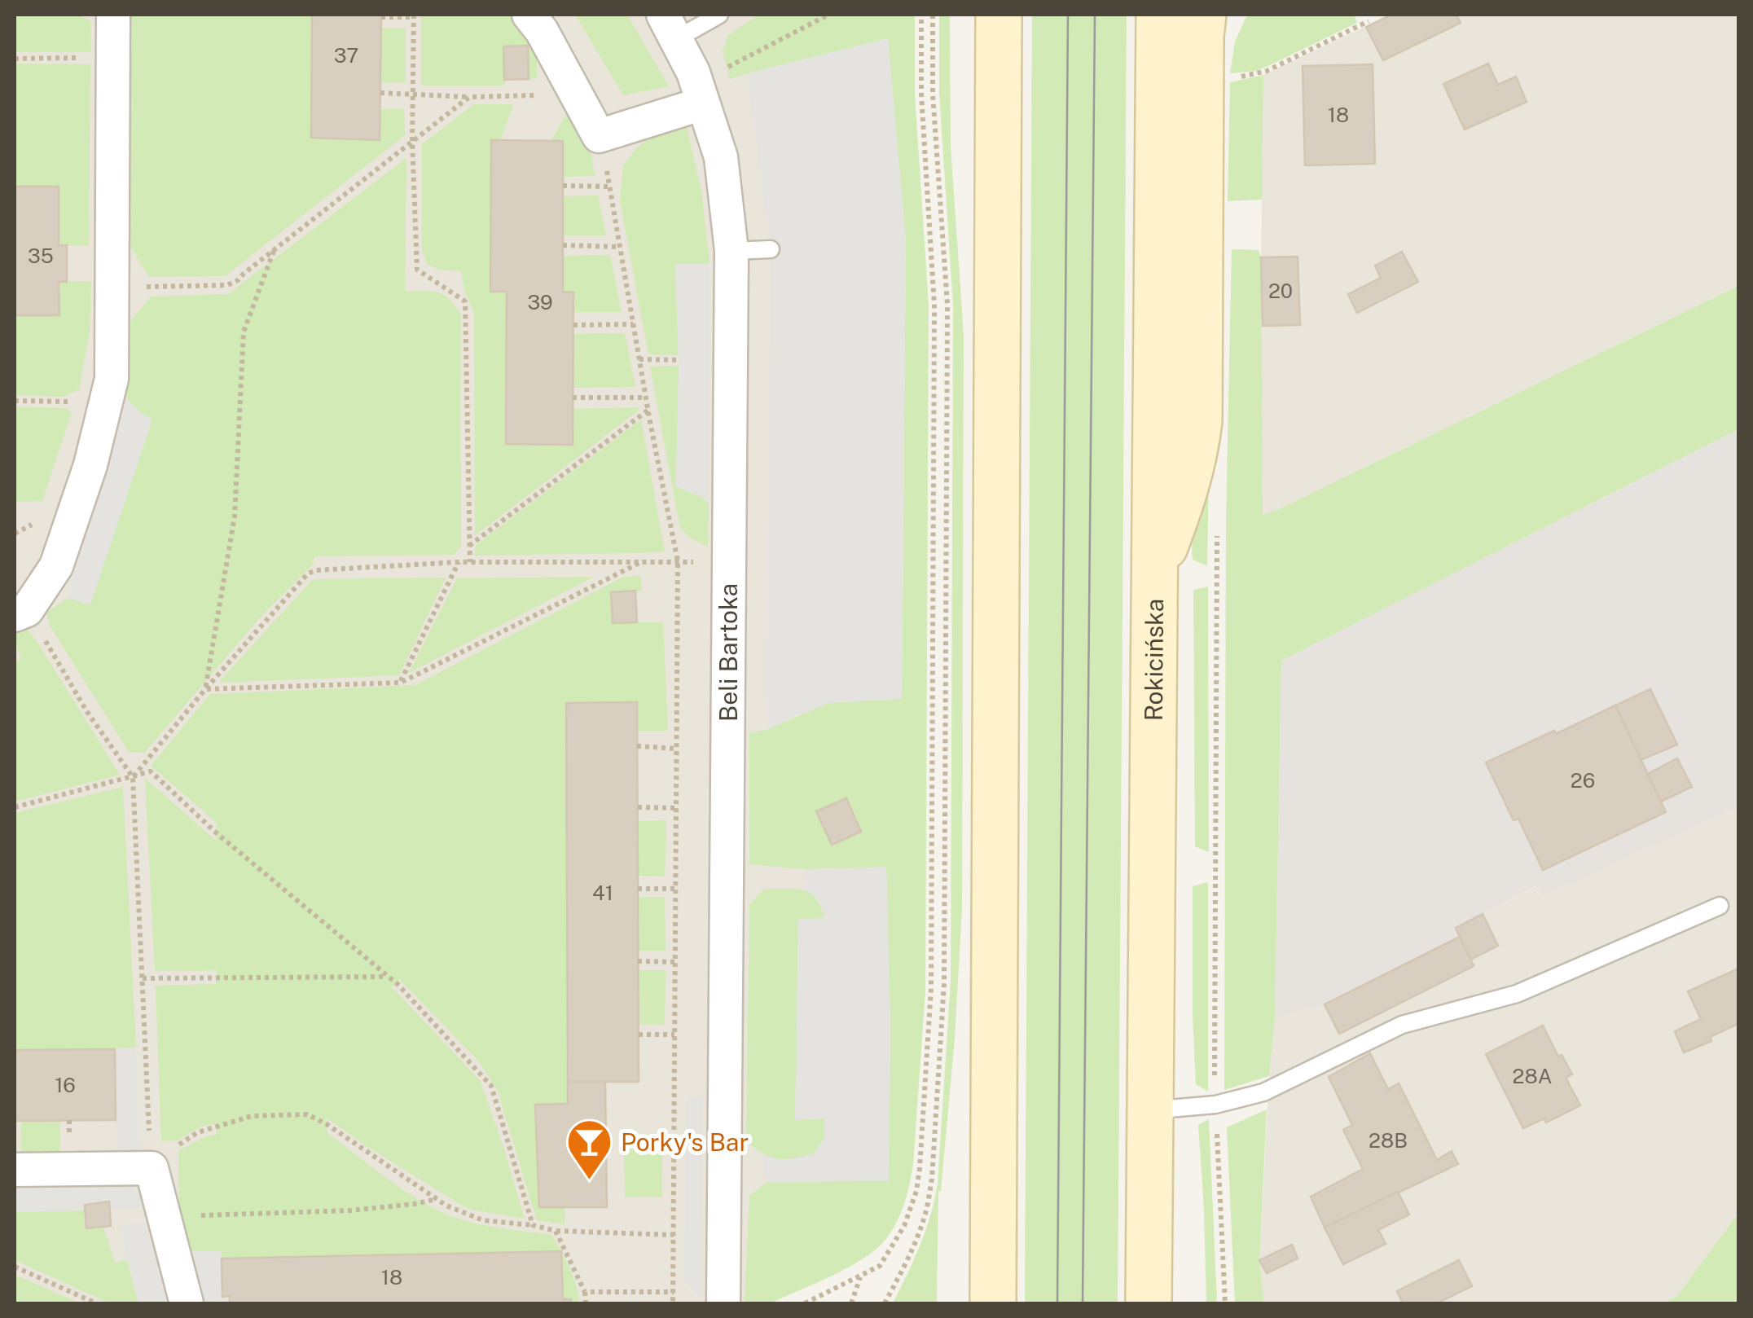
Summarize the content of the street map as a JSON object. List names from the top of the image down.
{
  "streets": {
    "main road": ["Rokicińska"],
    "street": ["Beli Bartoka"]
  },
  "places": {
    "bar": ["Porky's Bar"]
  },
  "house_numbers": [
    "37",
    "18",
    "35",
    "20",
    "39",
    "26",
    "41",
    "28A",
    "16",
    "28B",
    "18"
  ]
}
